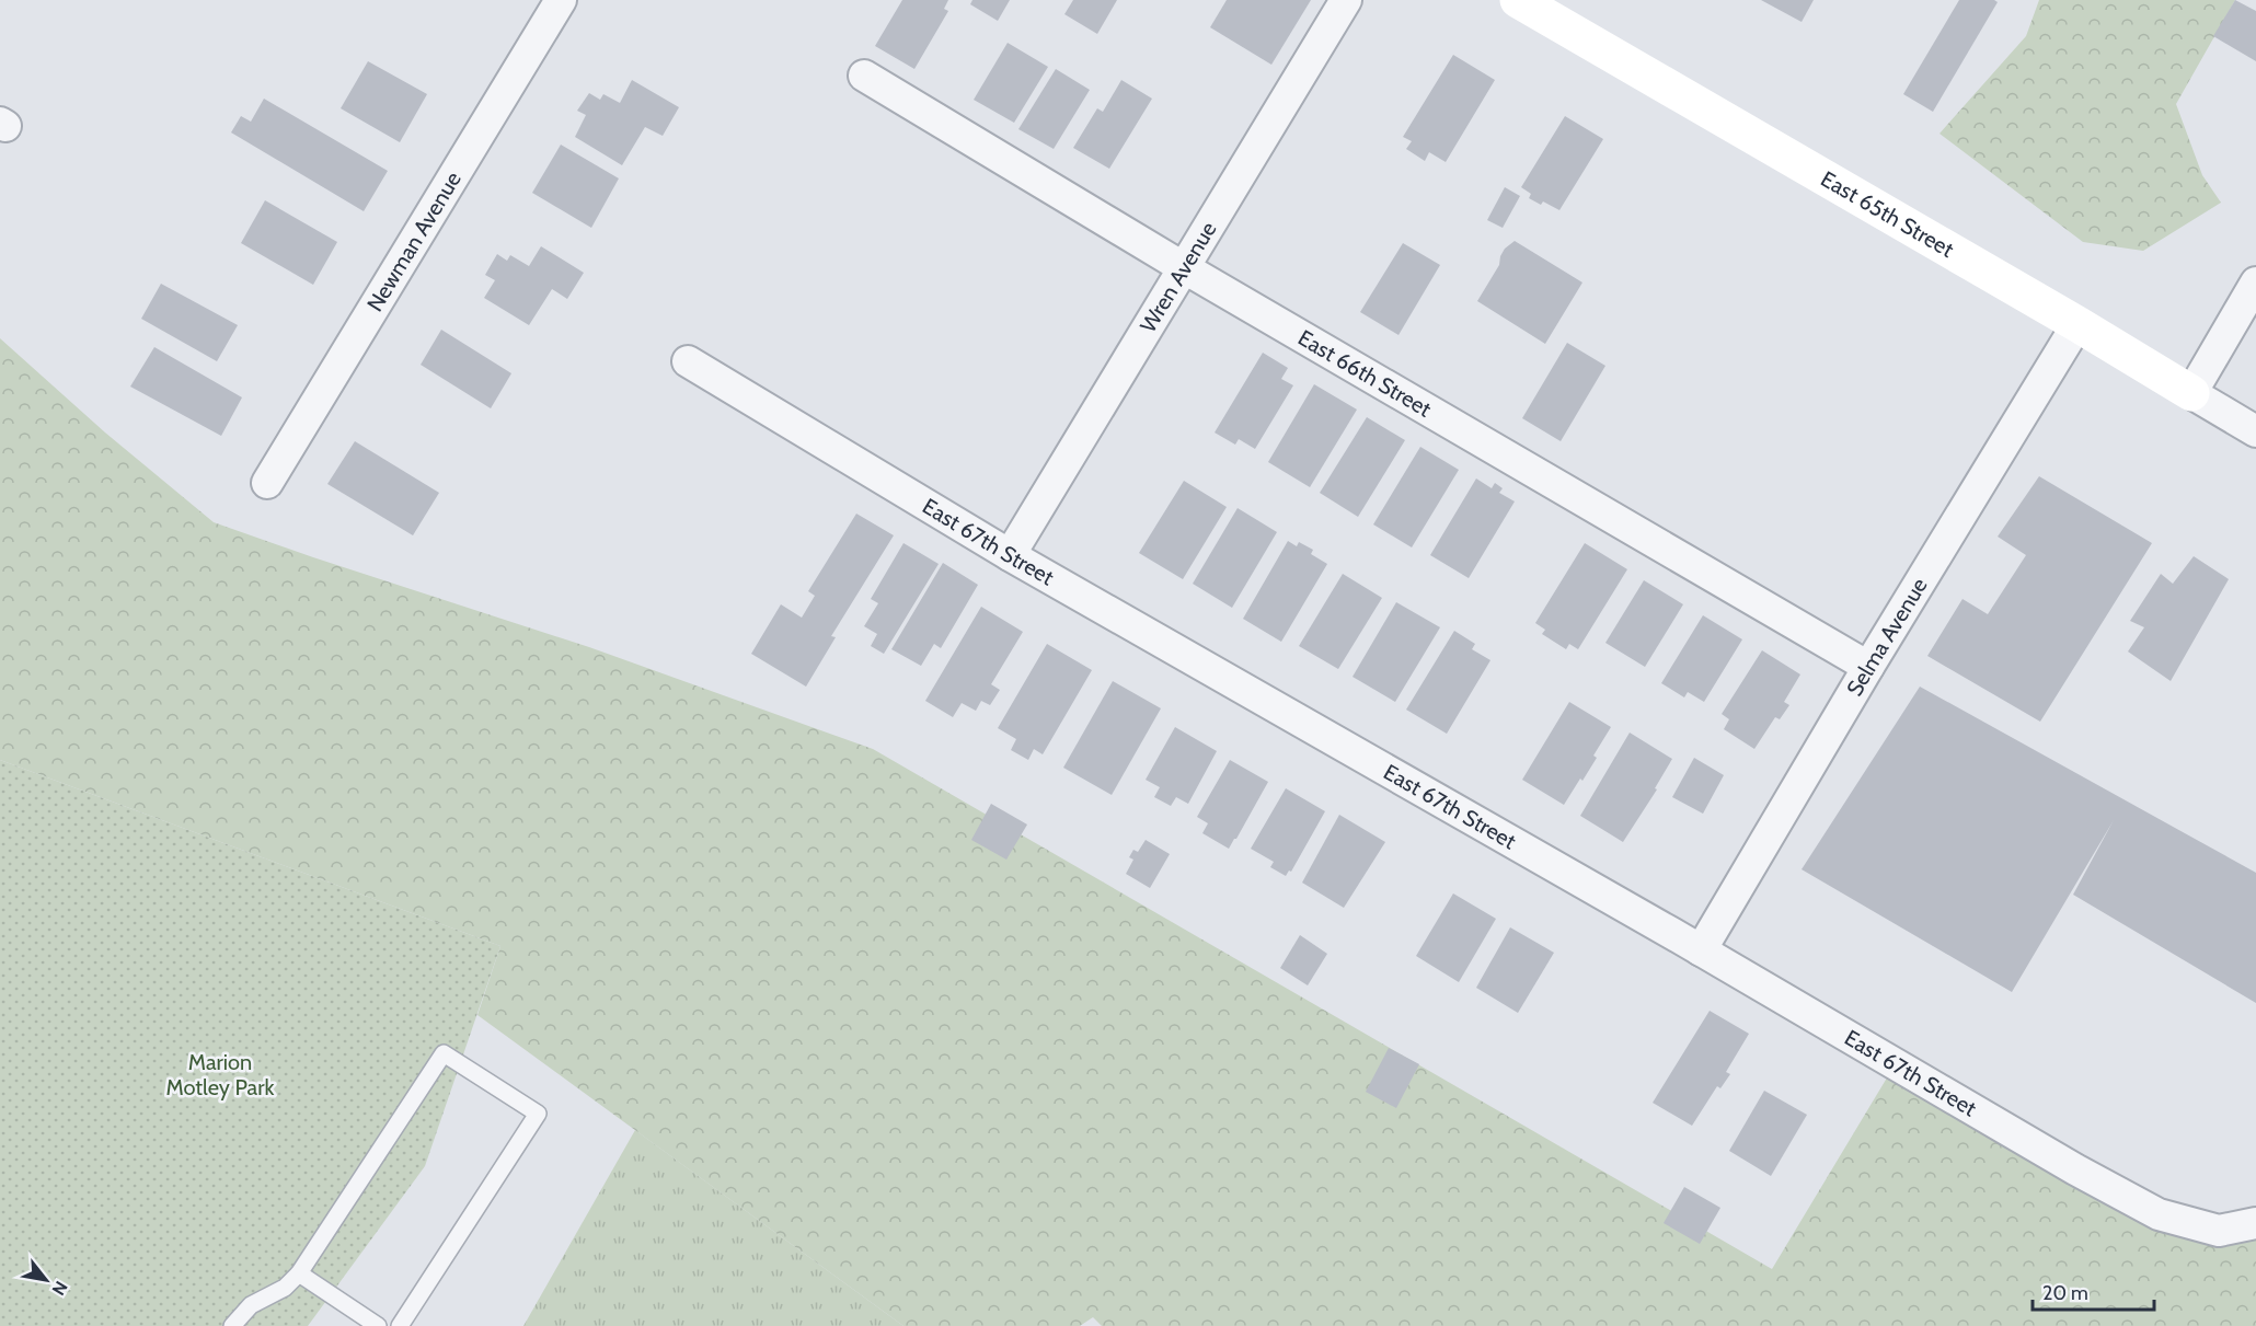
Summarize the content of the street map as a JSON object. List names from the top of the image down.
{
  "streets": {
    "street": [
      "East 65th Street",
      "Newman Avenue",
      "Wren Avenue",
      "East 66th Street",
      "East 67th Street",
      "Selma Avenue"
    ]
  },
  "crossings": [
    ["East 65th Street", "Selma Avenue"],
    ["Wren Avenue", "East 66th Street"],
    ["Wren Avenue", "East 67th Street"],
    ["East 66th Street", "Selma Avenue"],
    ["East 67th Street", "Selma Avenue"]
  ],
  "parks": ["Marion Motley Park"],
  "scale_bar": "20 m",
  "north": "bottom right"
}
